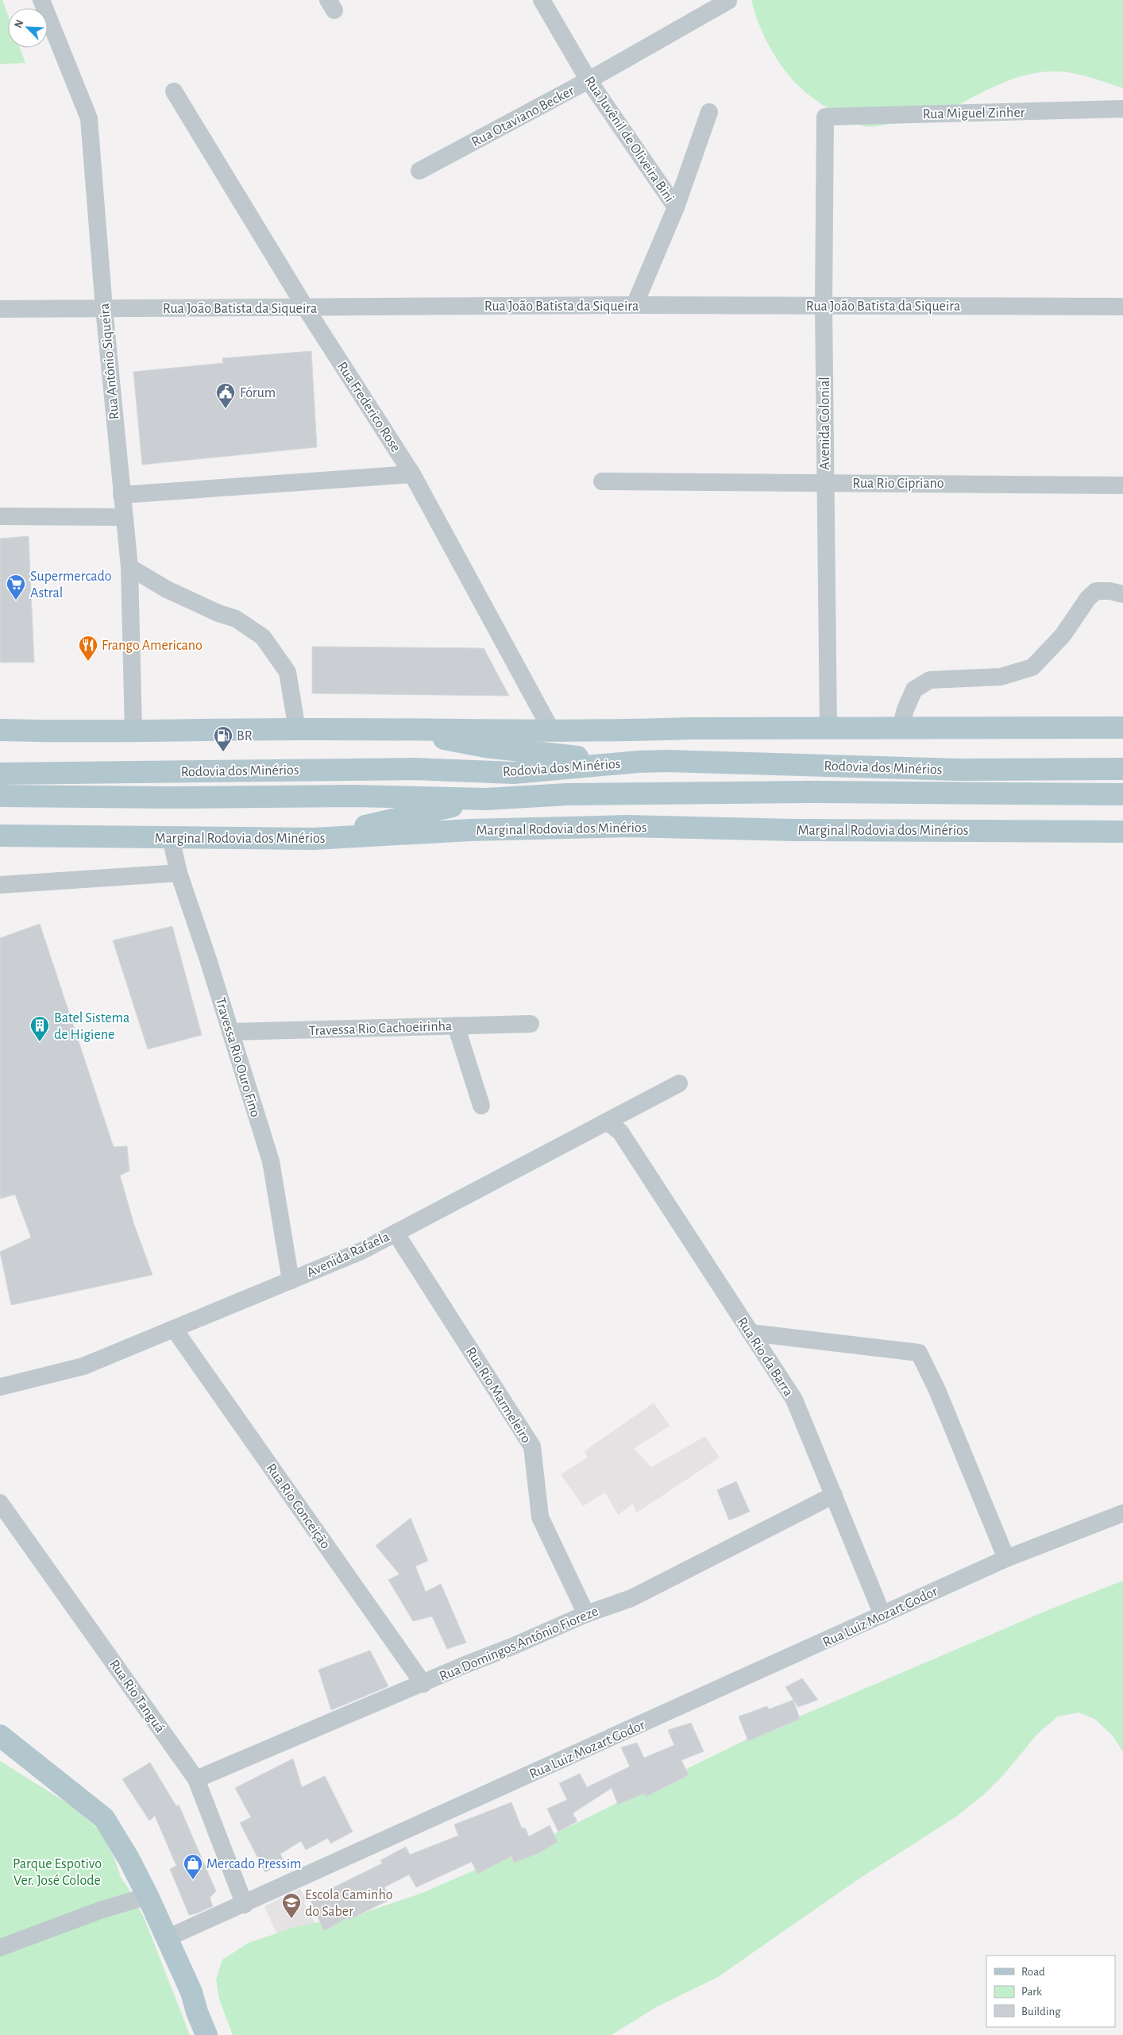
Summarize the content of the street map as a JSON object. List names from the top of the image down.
{
  "streets": {
    "main road": ["Rodovia dos Minérios", "Marginal Rodovia dos Minérios"],
    "street": [
      "Rua Miguel Zinher",
      "Rua Otaviano Becker",
      "Rua Juvênil de Oliveira Bini",
      "Rua João Batista da Siqueira",
      "Rua Antônio Siqueira",
      "Rua Frederico Rose",
      "Avenida Colonial",
      "Rua Rio Cipriano",
      "Travessa Rio Cachoeirinha",
      "Travessa Rio Ouro Fino",
      "Avenida Rafaela",
      "Rua Rio da Barra",
      "Rua Rio Marmeleiro",
      "Rua Rio Conceição",
      "Rua Luiz Mozart Godor",
      "Rua Domingos Antônio Fioreze",
      "Rua Rio Tanguá"
    ]
  },
  "crossings": [
    ["Rua Miguel Zinher", "Avenida Colonial"],
    ["Rua Otaviano Becker", "Rua Juvênil de Oliveira Bini"],
    ["Rua Juvênil de Oliveira Bini", "Rua João Batista da Siqueira"],
    ["Rua João Batista da Siqueira", "Rua Antônio Siqueira"],
    ["Rua João Batista da Siqueira", "Rua Frederico Rose"],
    ["Rua João Batista da Siqueira", "Avenida Colonial"],
    ["Avenida Colonial", "Rua Rio Cipriano"],
    ["Marginal Rodovia dos Minérios", "Travessa Rio Ouro Fino"],
    ["Travessa Rio Cachoeirinha", "Travessa Rio Ouro Fino"],
    ["Travessa Rio Ouro Fino", "Avenida Rafaela"],
    ["Avenida Rafaela", "Rua Rio da Barra"],
    ["Avenida Rafaela", "Rua Rio Marmeleiro"],
    ["Avenida Rafaela", "Rua Rio Conceição"],
    ["Rua Rio da Barra", "Rua Luiz Mozart Godor"],
    ["Rua Rio da Barra", "Rua Domingos Antônio Fioreze"],
    ["Rua Rio Marmeleiro", "Rua Domingos Antônio Fioreze"],
    ["Rua Rio Conceição", "Rua Domingos Antônio Fioreze"],
    ["Rua Luiz Mozart Godor", "Rua Rio Tanguá"],
    ["Rua Domingos Antônio Fioreze", "Rua Rio Tanguá"]
  ],
  "parks": ["Parque Espotivo Ver. José Colode"],
  "places": {
    "public building": ["Fórum"],
    "supermarket": ["Supermercado Astral"],
    "restaurant": ["Frango Americano"],
    "fuel station": ["BR"],
    "building": ["Batel Sistema de Higiene"],
    "shop": ["Mercado Pressim"],
    "school or university": ["Escola Caminho do Saber"]
  },
  "legend": ["Road", "Park", "Building"],
  "north": "top left"
}
